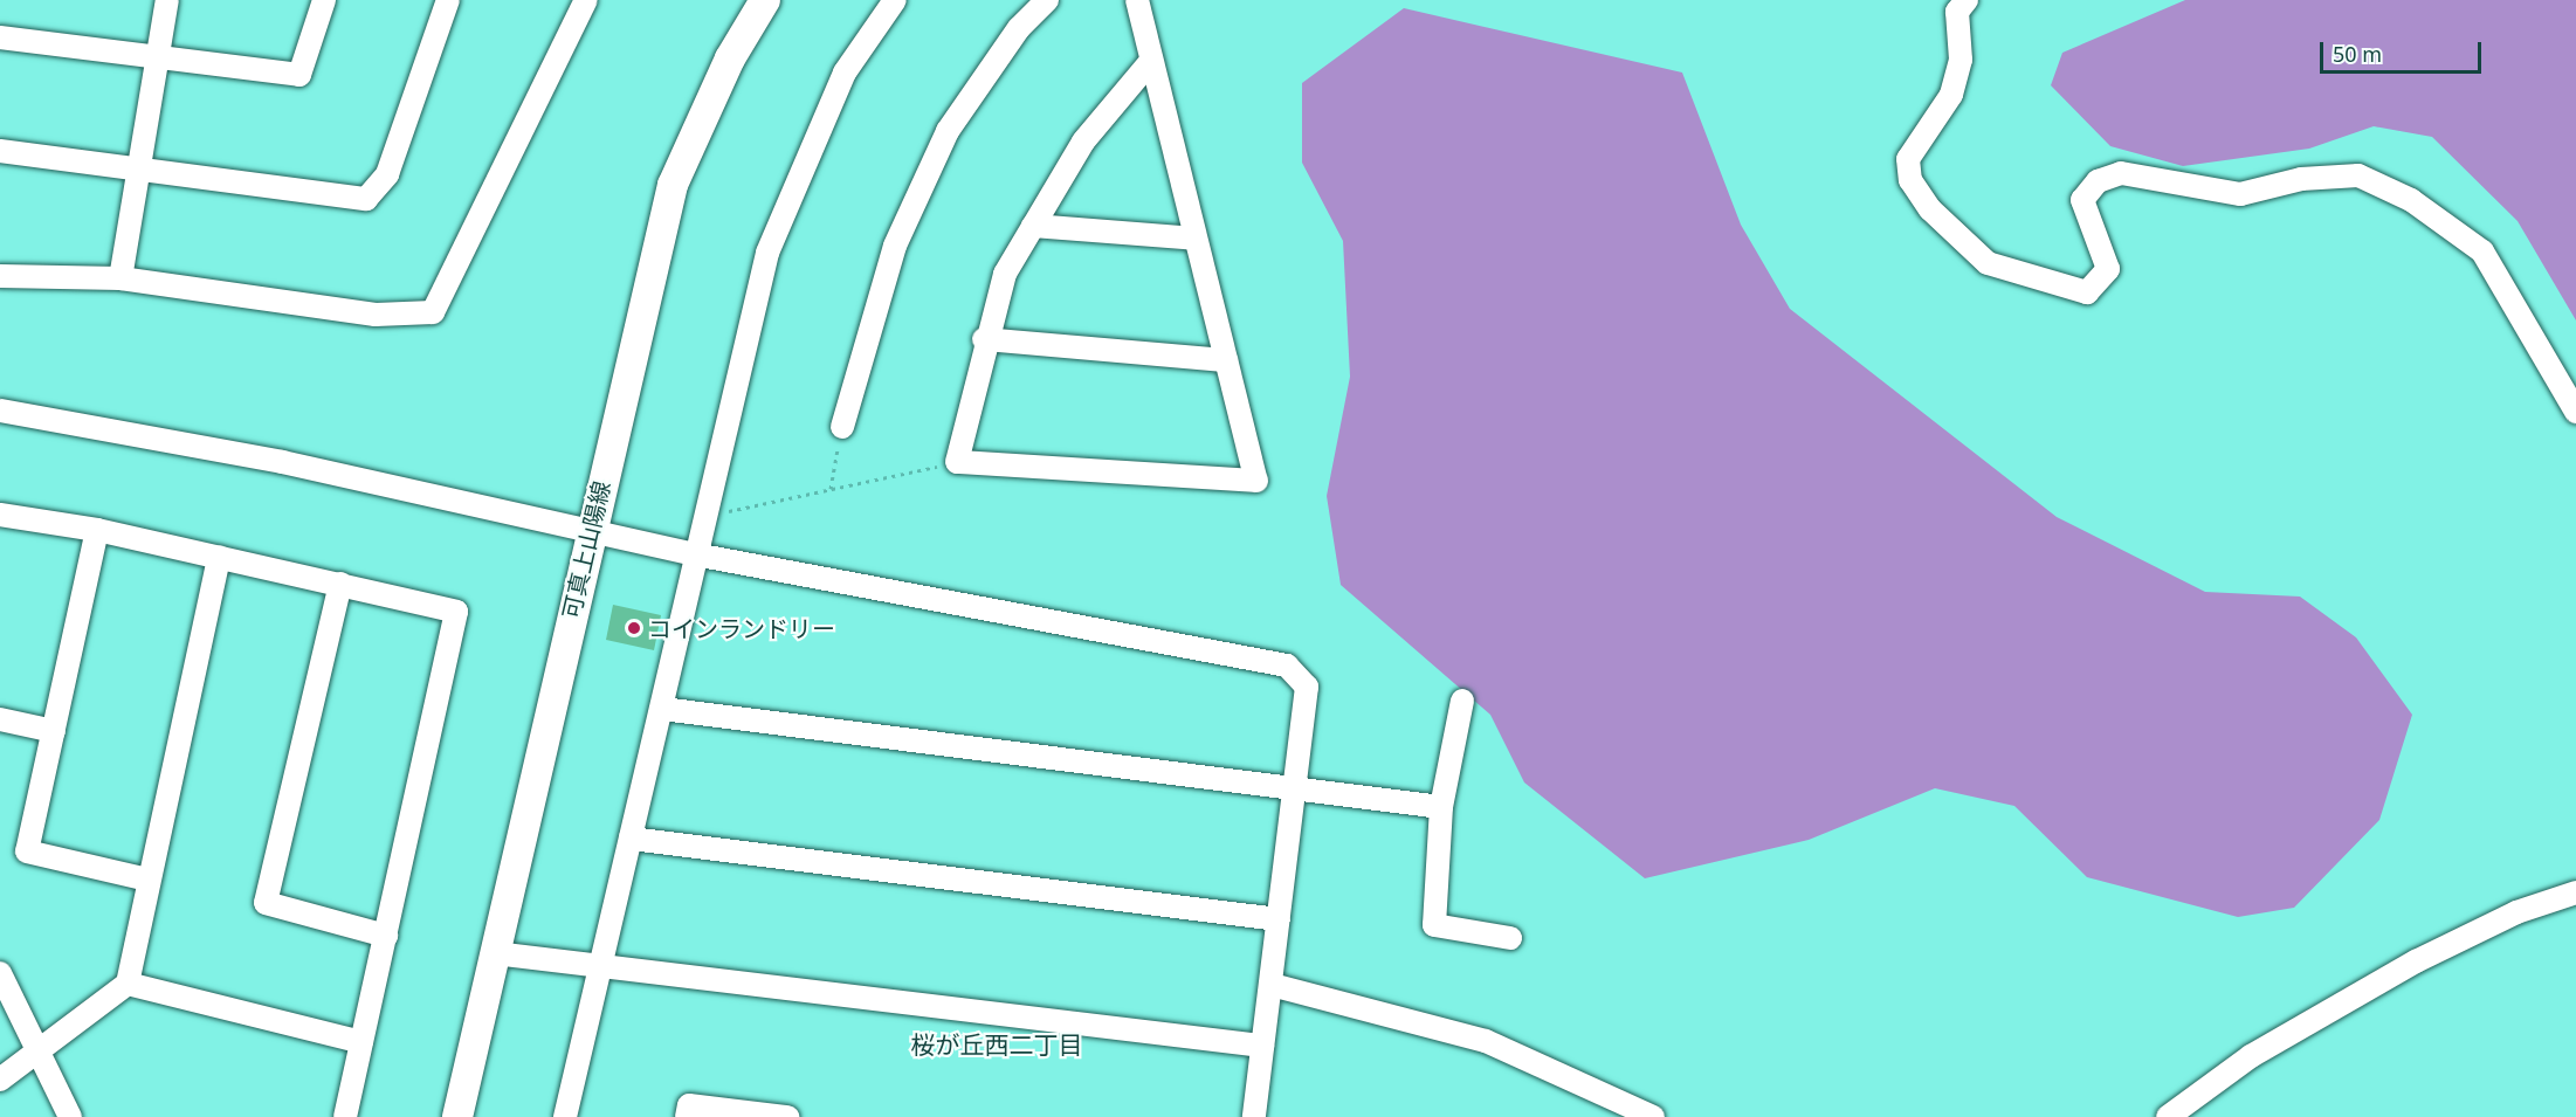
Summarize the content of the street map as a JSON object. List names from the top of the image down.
{
  "streets": {
    "main road": ["可真上山陽線"]
  },
  "districts": ["桜が丘西二丁目"],
  "places": ["コインランドリー"],
  "scale_bar": "50 m"
}
